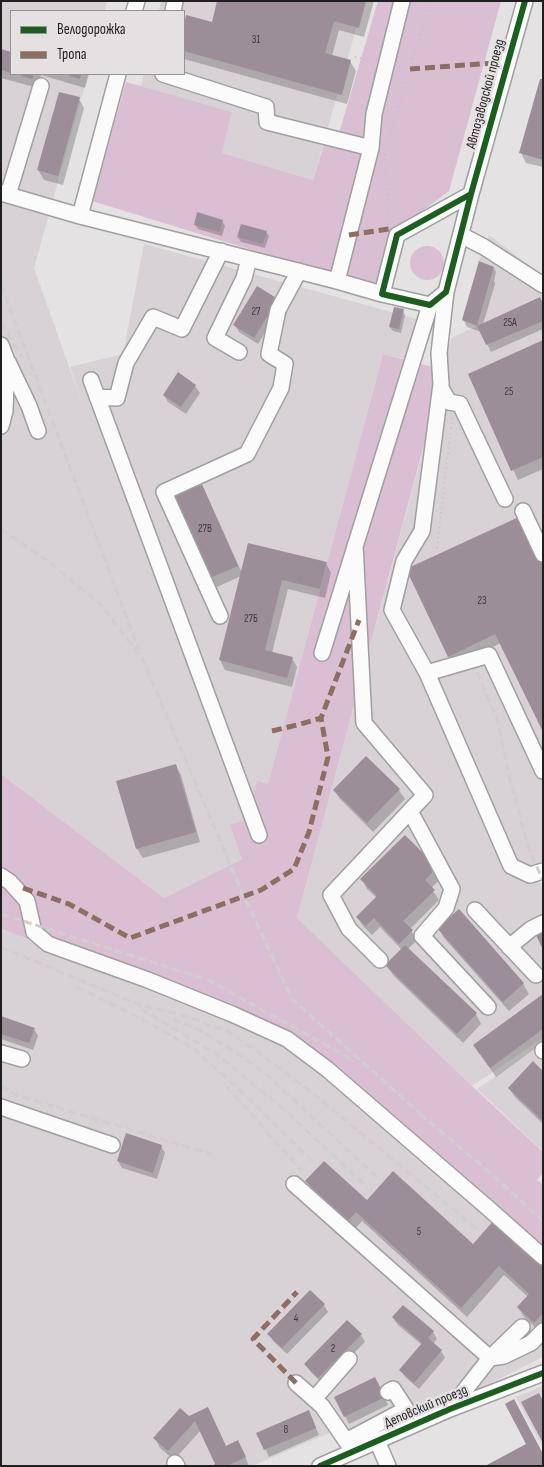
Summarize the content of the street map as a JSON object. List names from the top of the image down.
{
  "streets": {
    "street": ["Автозаводской проезд", "Деповский проезд"]
  },
  "house_numbers": [
    "31",
    "27",
    "25А",
    "25",
    "27В",
    "23",
    "27Б",
    "5",
    "4",
    "2",
    "8"
  ],
  "legend": ["Велодорожка", "Тропа"]
}
